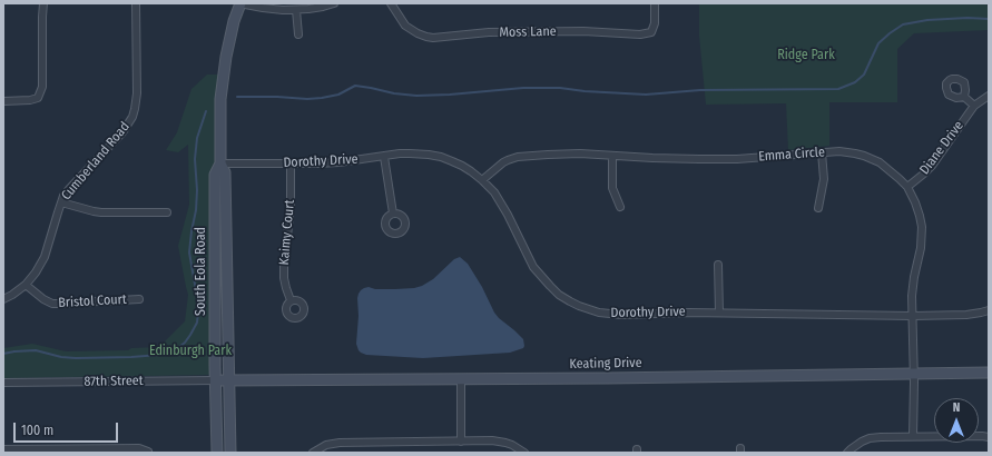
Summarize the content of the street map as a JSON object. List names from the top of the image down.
{
  "streets": {
    "street": [
      "Moss Lane",
      "Diane Drive",
      "Emma Circle",
      "Cumberland Road",
      "Dorothy Drive",
      "Kaimy Court",
      "South Eola Road",
      "Bristol Court",
      "Keating Drive",
      "87th Street"
    ]
  },
  "crossings": [
    ["Diane Drive", "Emma Circle"],
    ["Emma Circle", "Dorothy Drive"],
    ["Emma Circle", "Keating Drive"],
    ["Cumberland Road", "Bristol Court"],
    ["Dorothy Drive", "Kaimy Court"],
    ["Dorothy Drive", "South Eola Road"],
    ["South Eola Road", "Keating Drive"],
    ["South Eola Road", "87th Street"],
    ["Keating Drive", "87th Street"]
  ],
  "parks": ["Ridge Park", "Edinburgh Park"],
  "scale_bar": "100 m",
  "north": "top"
}
